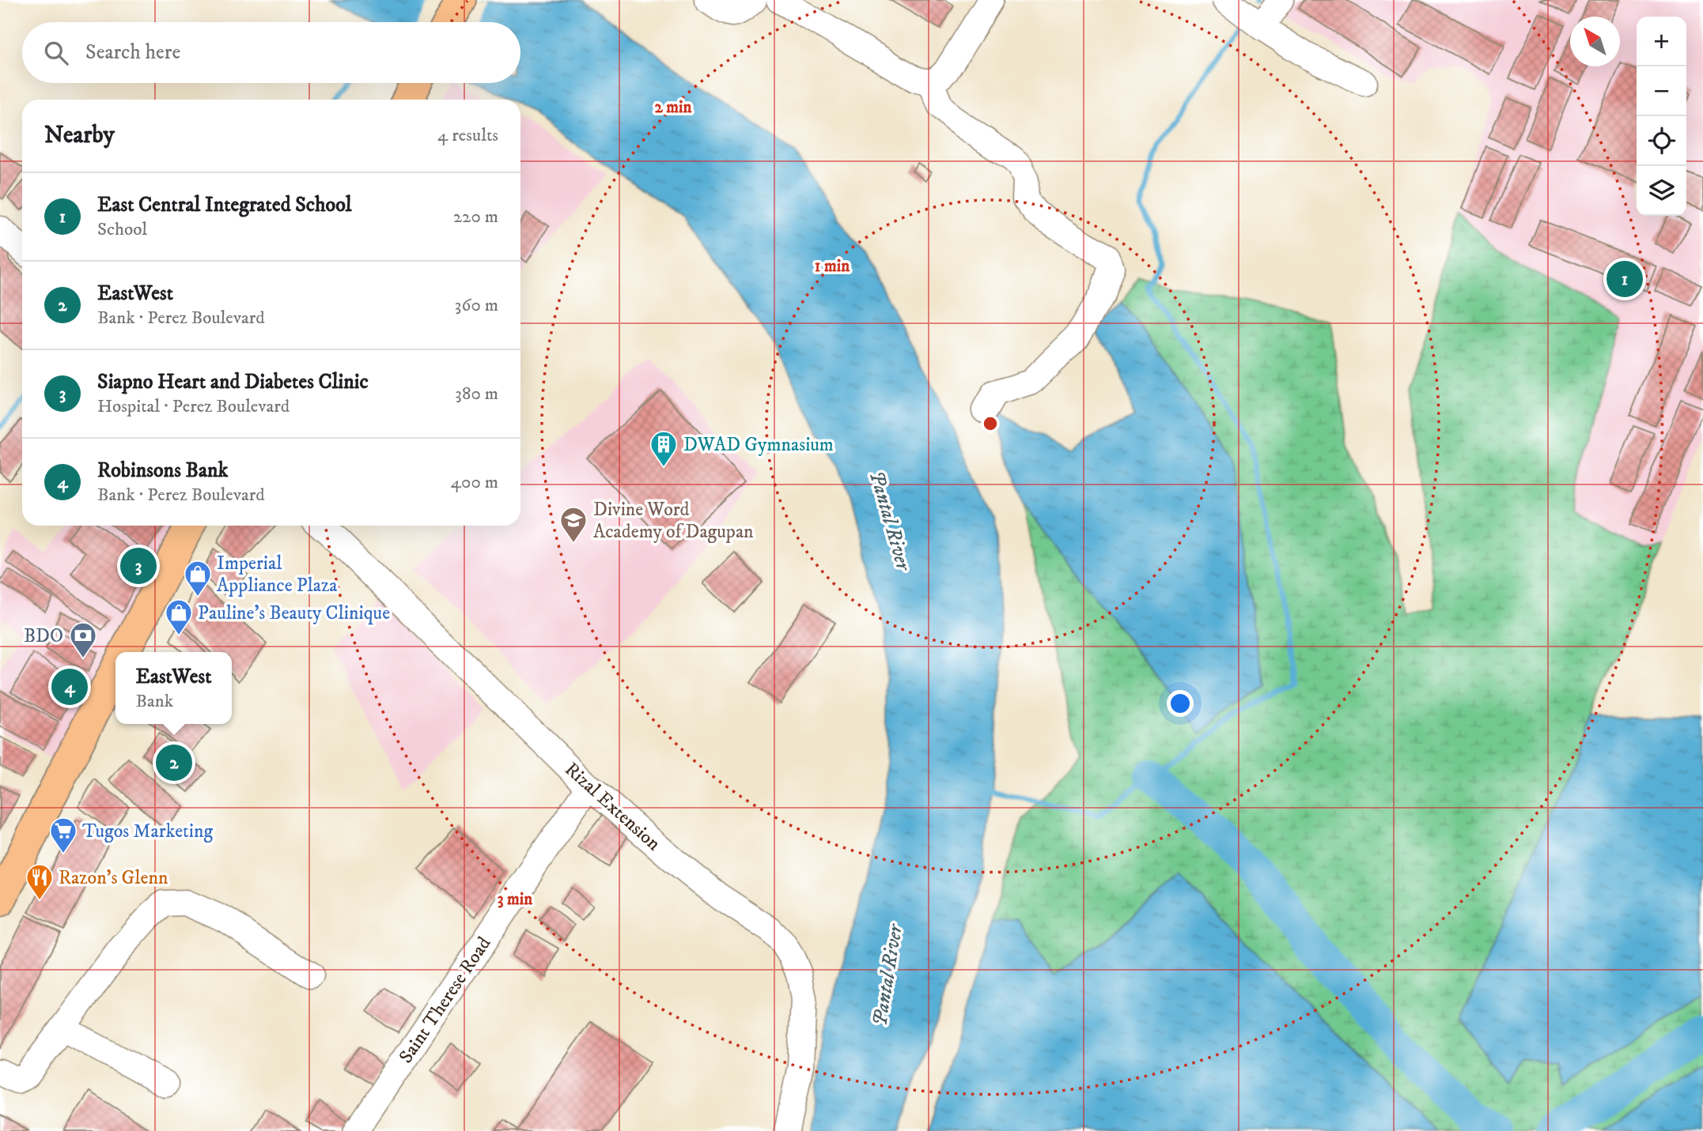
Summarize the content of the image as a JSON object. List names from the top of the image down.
{
  "streets": {
    "street": ["Rizal Extension", "Saint Therese Road"]
  },
  "crossings": [
    ["Rizal Extension", "Saint Therese Road"]
  ],
  "water": ["Pantal River"],
  "places": {
    "building": ["DWAD Gymnasium"],
    "school or university": ["Divine Word Academy of Dagupan"],
    "shop": ["Imperial Appliance Plaza", "Pauline's Beauty Clinique"],
    "bank": ["BDO"],
    "supermarket": ["Tugos Marketing"],
    "restaurant": ["Razon's Glenn"]
  },
  "north": "top left",
  "page": {
    "map_buttons": ["+", "−"],
    "search": "Search here",
    "heading": ["Nearby", "4 results"],
    "list": [
      {
        "mark": "1",
        "name": "East Central Integrated School",
        "note": "School",
        "value": "220 m"
      },
      {
        "mark": "2",
        "name": "EastWest",
        "note": "Bank · Perez Boulevard",
        "value": "360 m"
      },
      {
        "mark": "3",
        "name": "Siapno Heart and Diabetes Clinic",
        "note": "Hospital · Perez Boulevard",
        "value": "380 m"
      },
      {
        "mark": "4",
        "name": "Robinsons Bank",
        "note": "Bank · Perez Boulevard",
        "value": "400 m"
      }
    ],
    "pins": [
      "1",
      "3",
      "4",
      "2"
    ],
    "popup": ["EastWest", "Bank"]
  },
  "rings": ["2 min", "1 min", "3 min"]
}
